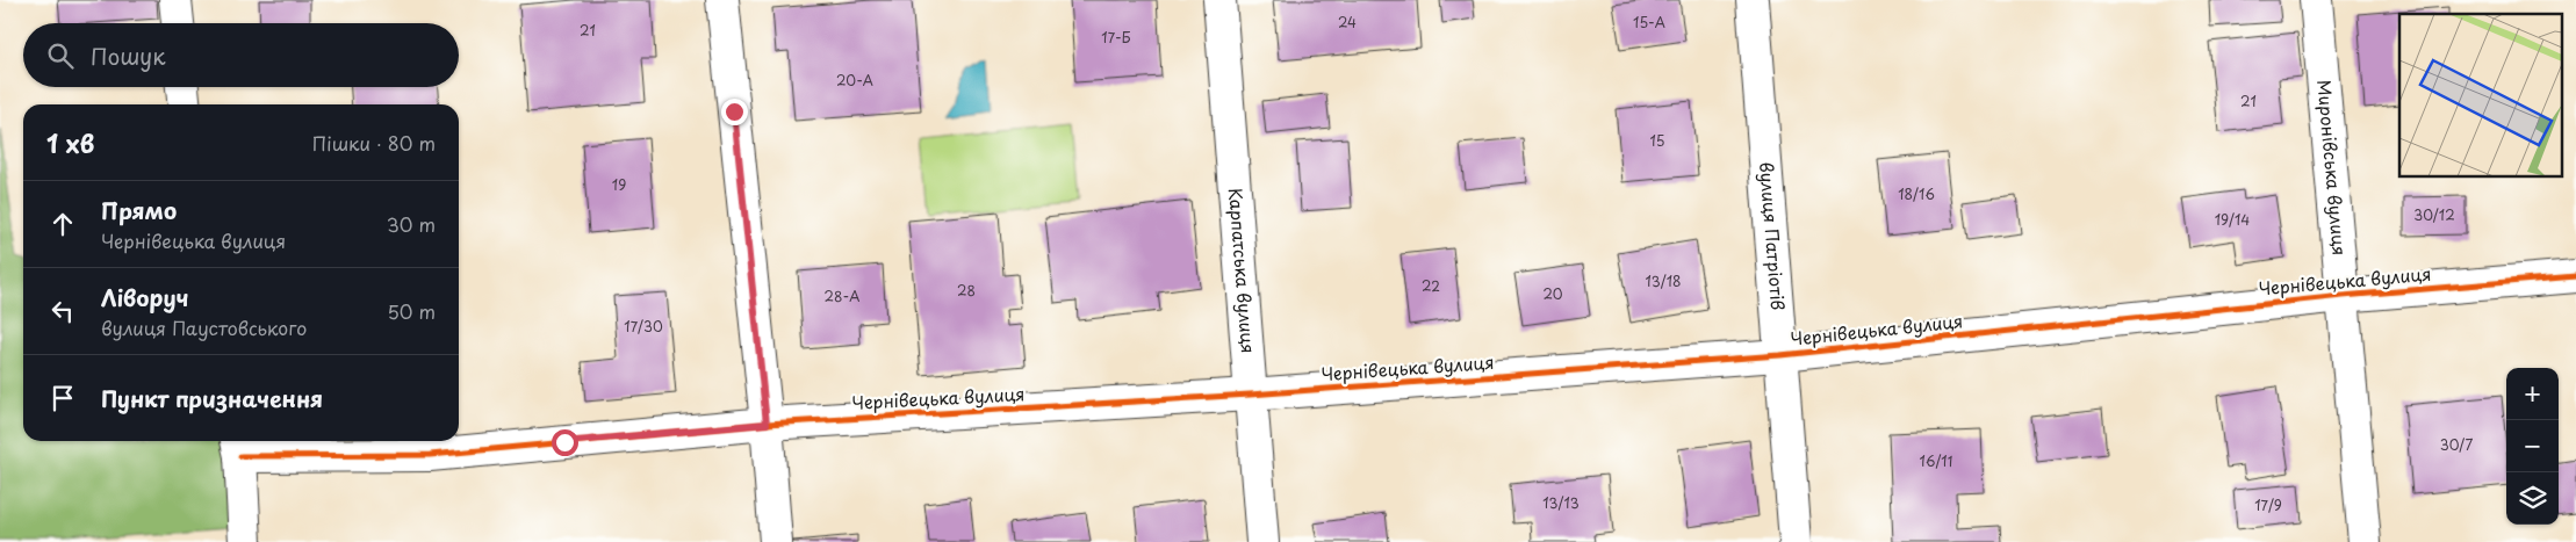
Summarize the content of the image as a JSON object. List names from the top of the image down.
{
  "streets": {
    "street": [
      "Миронівська вулиця",
      "вулиця Патріотів",
      "Карпатська вулиця",
      "Чернівецька вулиця"
    ]
  },
  "crossings": [
    ["Миронівська вулиця", "Чернівецька вулиця"],
    ["вулиця Патріотів", "Чернівецька вулиця"],
    ["Карпатська вулиця", "Чернівецька вулиця"]
  ],
  "house_numbers": [
    "24",
    "15-А",
    "21",
    "17-Б",
    "20-А",
    "21",
    "15",
    "19",
    "18/16",
    "30/12",
    "19/14",
    "13/18",
    "22",
    "28",
    "20",
    "28-А",
    "17/30",
    "30/7",
    "16/11",
    "13/13",
    "17/9"
  ],
  "page": {
    "search": "Пошук",
    "heading": ["1 хв", "Пішки · 80 m"],
    "list": [
      ["Прямо", "Чернівецька вулиця", "30 m"],
      ["Ліворуч", "вулиця Паустовського", "50 m"],
      "Пункт призначення"
    ],
    "map_buttons": ["+", "−"]
  }
}
